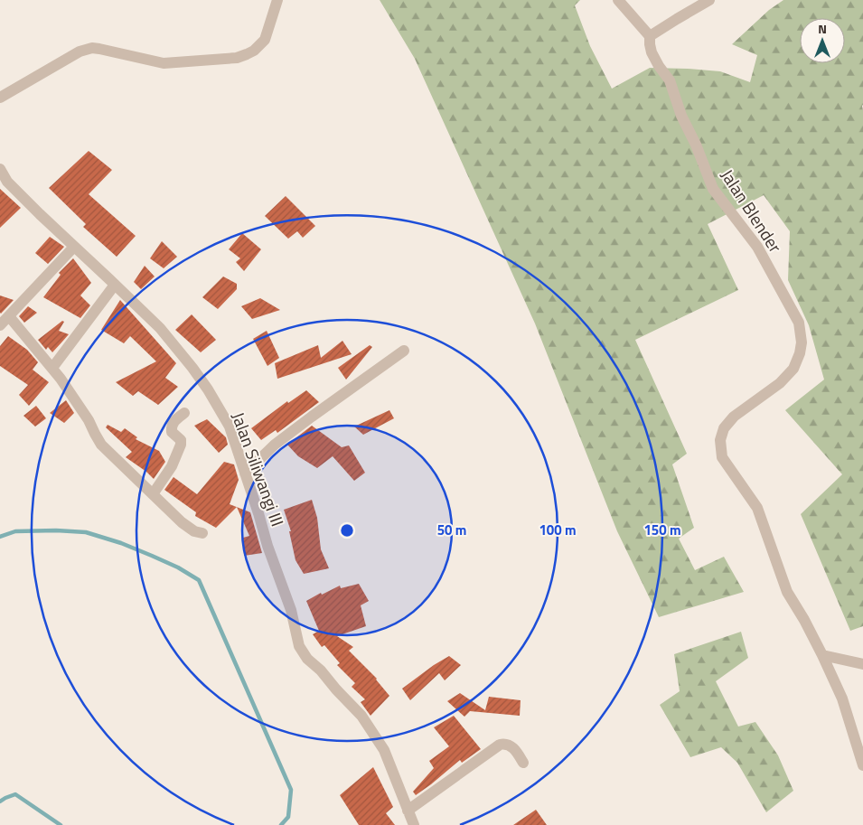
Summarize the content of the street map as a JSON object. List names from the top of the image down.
{
  "streets": {
    "street": ["Jalan Blender", "Jalan Siliwangi III"]
  },
  "north": "top",
  "rings": ["50 m", "100 m", "150 m"]
}
